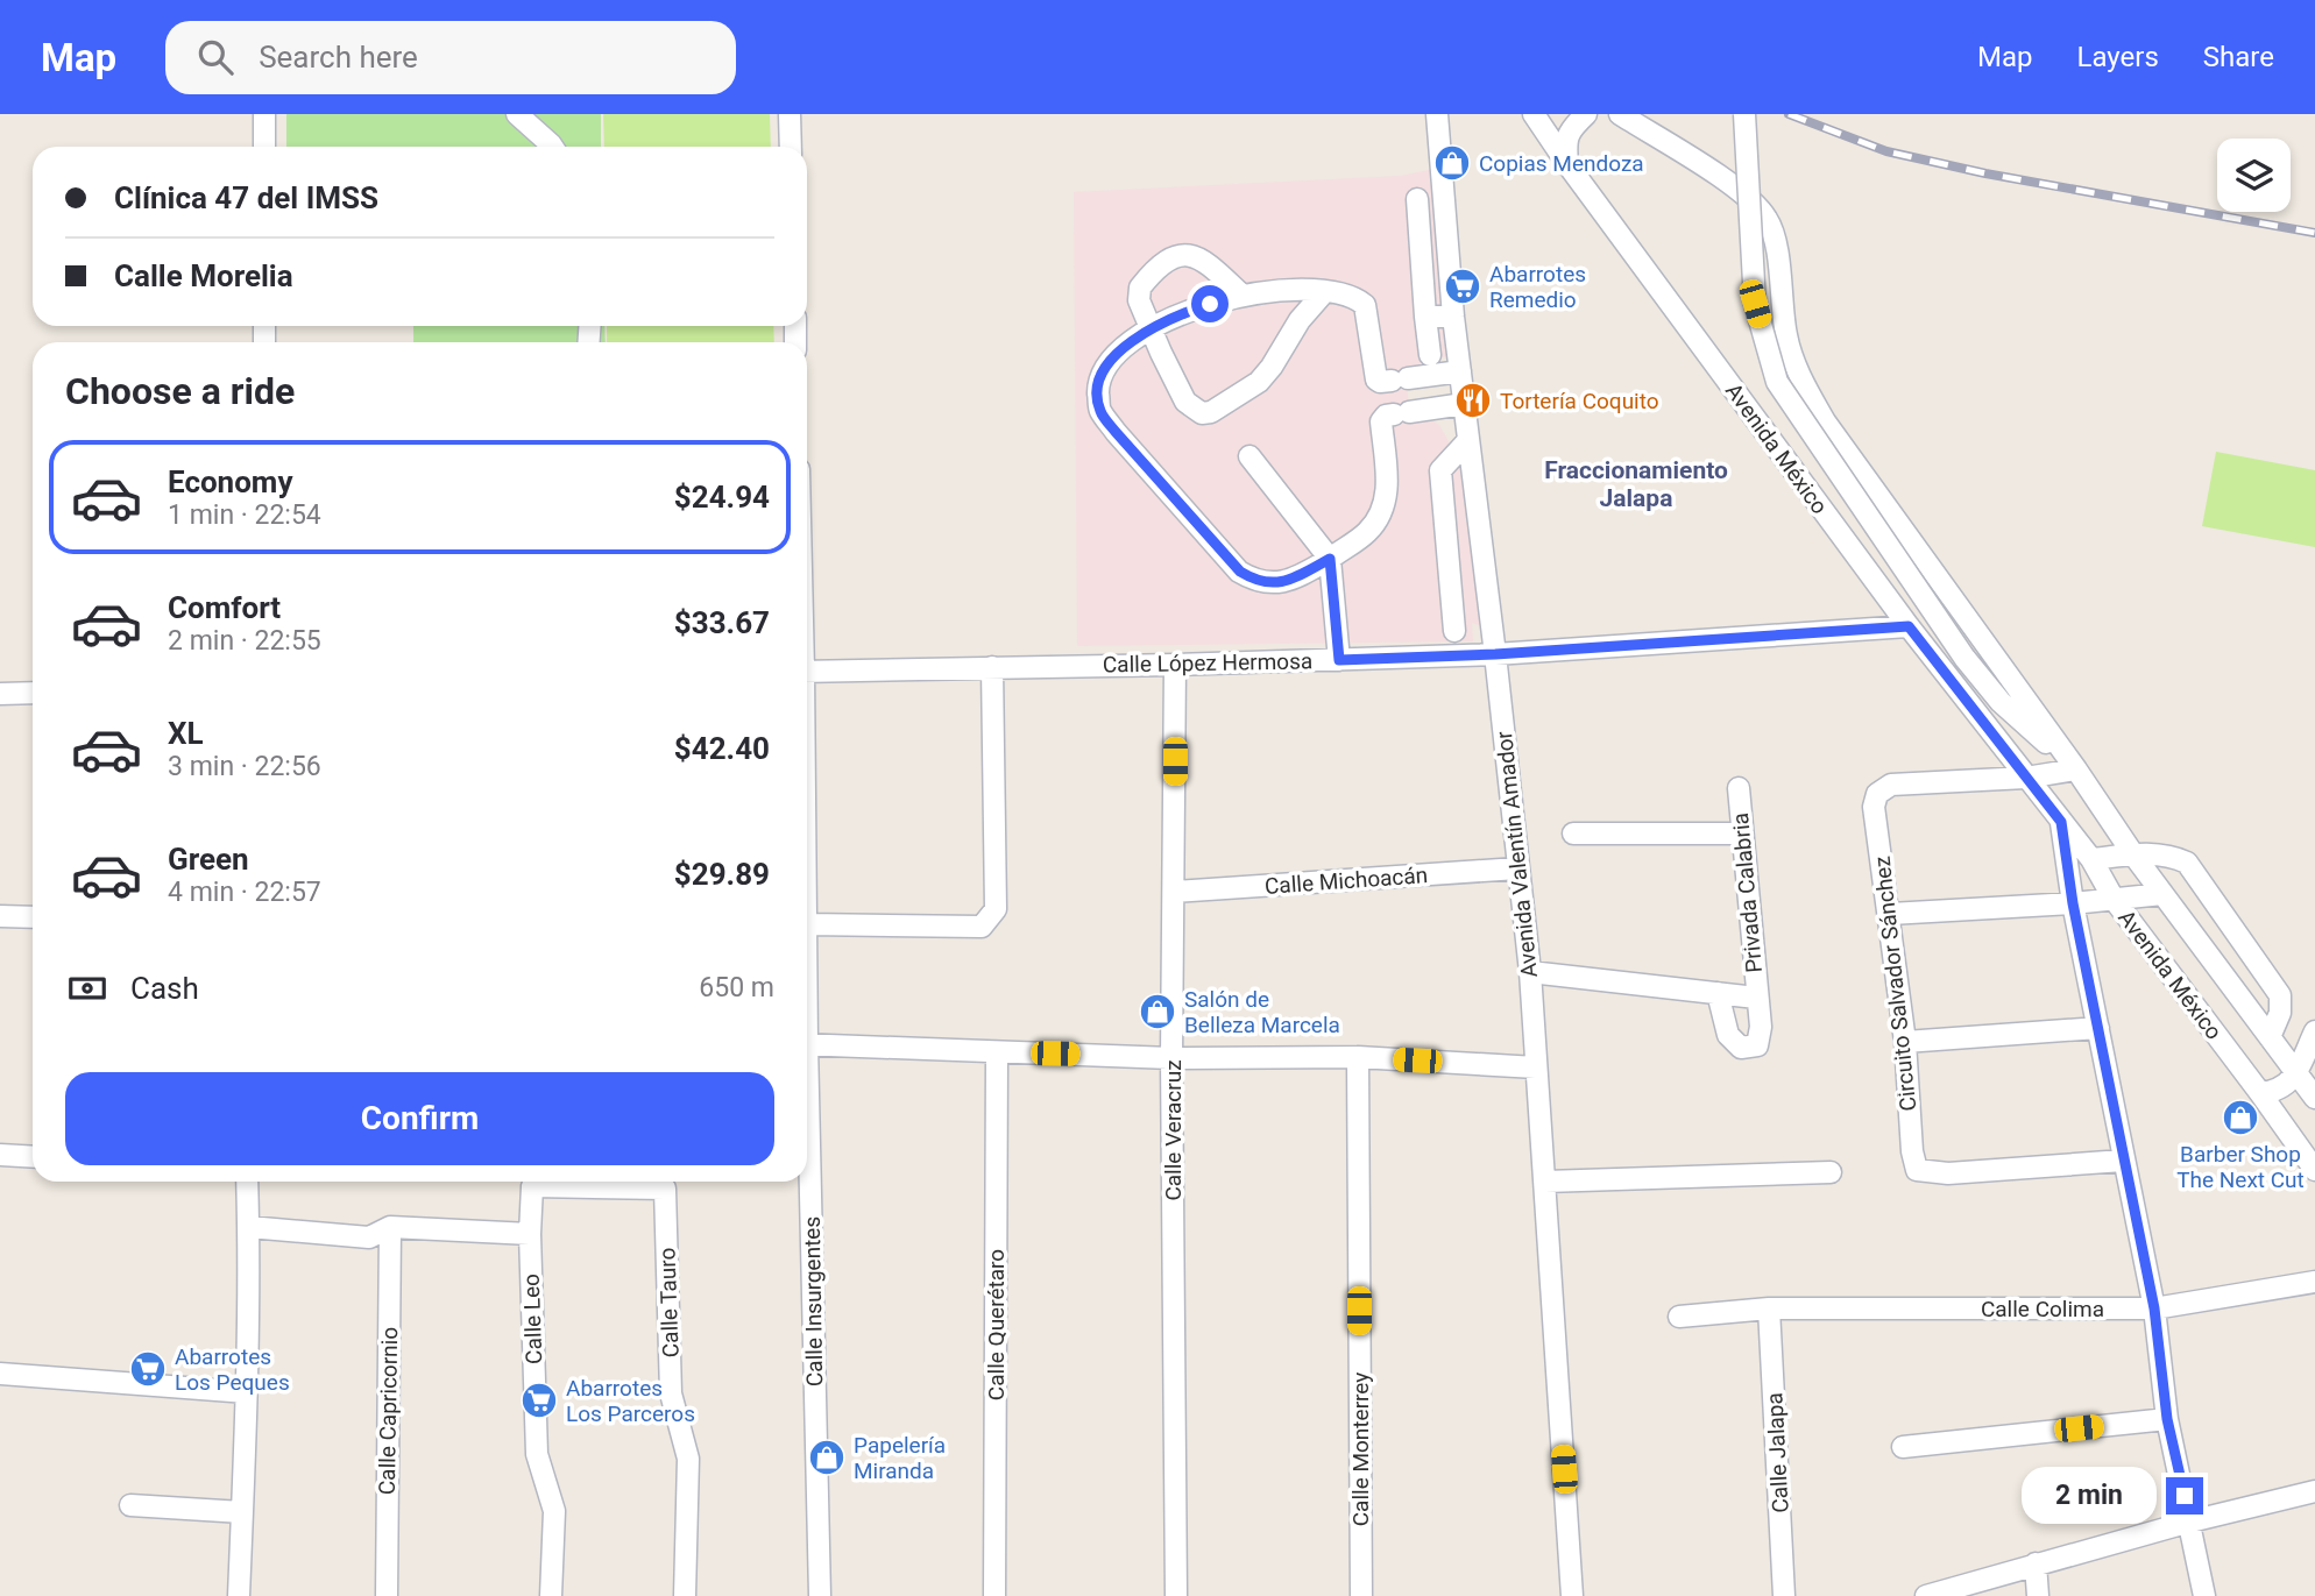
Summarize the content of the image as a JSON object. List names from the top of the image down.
{
  "streets": {
    "street": [
      "Avenida México",
      "Calle López Hermosa",
      "Avenida Valentín Amador",
      "Calle Michoacán",
      "Privada Calabria",
      "Circuito Salvador Sánchez",
      "Calle Veracruz",
      "Calle Insurgentes",
      "Calle Tauro",
      "Calle Colima",
      "Calle Leo",
      "Calle Querétaro",
      "Calle Capricornio",
      "Calle Monterrey",
      "Calle Jalapa"
    ]
  },
  "crossings": [
    ["Avenida México", "Calle López Hermosa"],
    ["Avenida México", "Circuito Salvador Sánchez"],
    ["Calle López Hermosa", "Avenida Valentín Amador"],
    ["Calle López Hermosa", "Calle Veracruz"],
    ["Avenida Valentín Amador", "Calle Michoacán"],
    ["Avenida Valentín Amador", "Privada Calabria"],
    ["Calle Michoacán", "Calle Veracruz"],
    ["Calle Tauro", "Calle Leo"],
    ["Calle Colima", "Calle Jalapa"]
  ],
  "districts": ["Fraccionamiento Jalapa"],
  "places": {
    "shop": [
      "Copias Mendoza",
      "Salón de Belleza Marcela",
      "Barber Shop The Next Cut",
      "Papelería Miranda"
    ],
    "supermarket": ["Abarrotes Remedio", "Abarrotes Los Peques", "Abarrotes Los Parceros"],
    "restaurant": ["Tortería Coquito"]
  },
  "page": {
    "header": "Map",
    "search": "Search here",
    "nav": ["Map", "Layers", "Share"],
    "banner": ["Clínica 47 del IMSS", "Calle Morelia"],
    "heading": "Choose a ride",
    "list": [
      {
        "name": "Economy",
        "note": "1 min · 22:54",
        "value": "$24.94"
      },
      {
        "name": "Comfort",
        "note": "2 min · 22:55",
        "value": "$33.67"
      },
      {
        "name": "XL",
        "note": "3 min · 22:56",
        "value": "$42.40"
      },
      {
        "name": "Green",
        "note": "4 min · 22:57",
        "value": "$29.89"
      }
    ],
    "pay": ["Cash", "650 m"],
    "buttons": "Confirm",
    "bubble": "2 min"
  }
}
